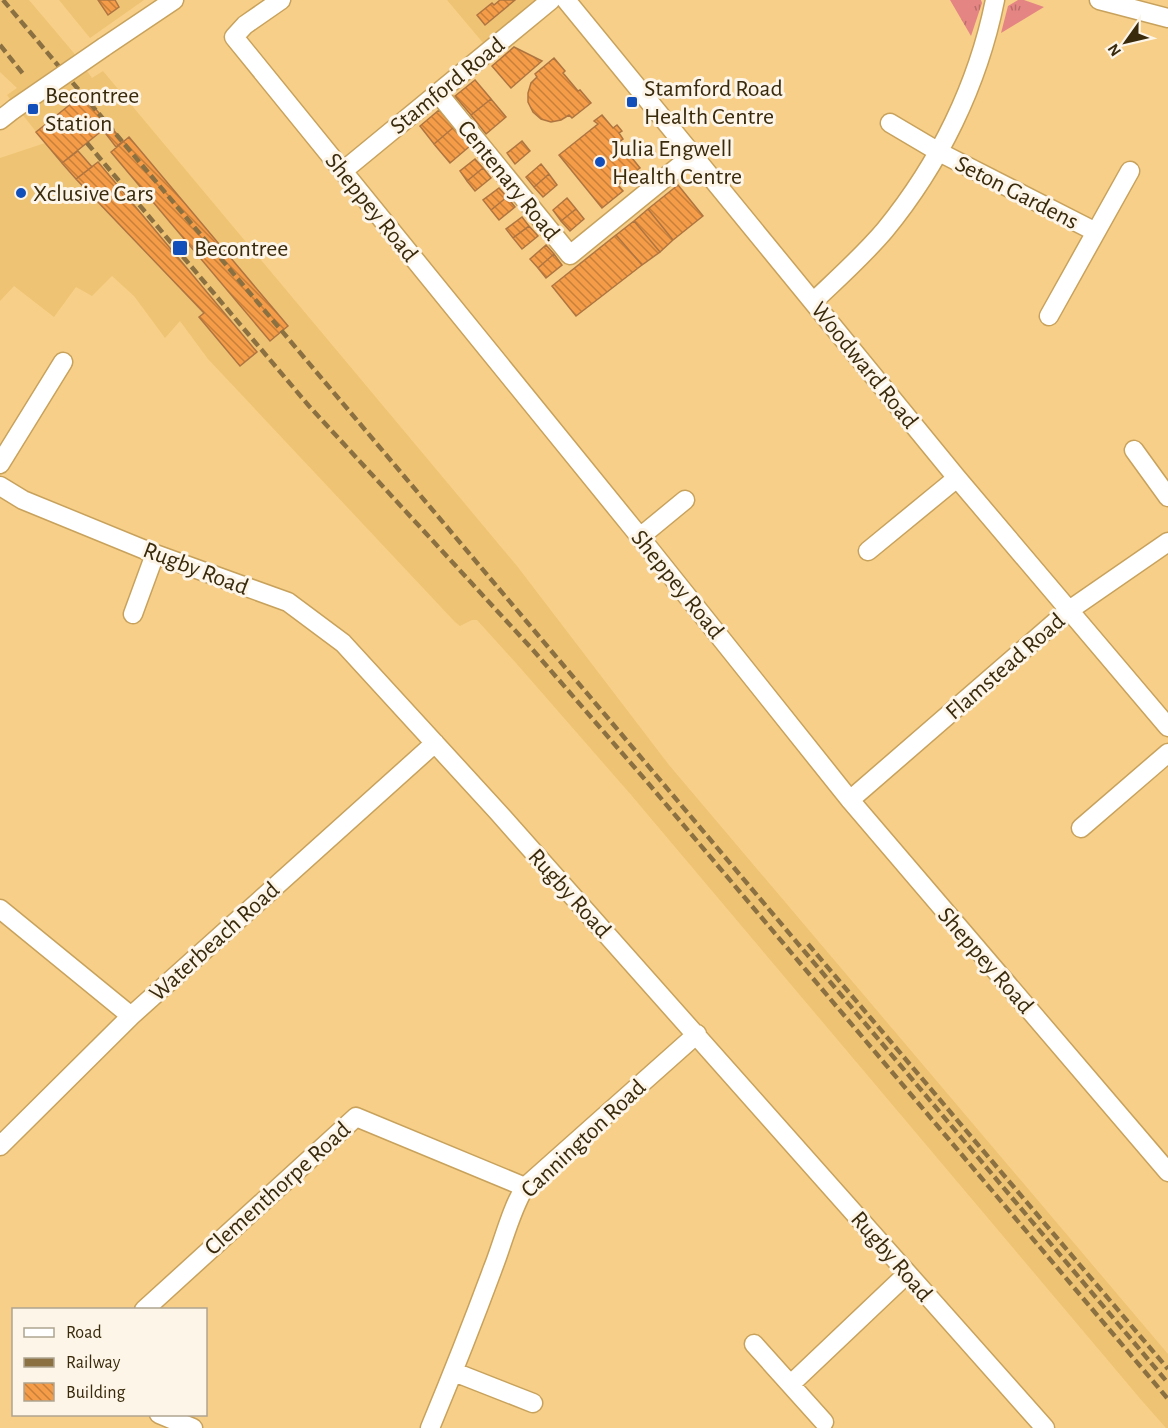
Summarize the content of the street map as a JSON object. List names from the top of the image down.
{
  "streets": {
    "street": [
      "Stamford Road",
      "Centenary Road",
      "Seton Gardens",
      "Sheppey Road",
      "Woodward Road",
      "Rugby Road",
      "Flamstead Road",
      "Waterbeach Road",
      "Cannington Road",
      "Clementhorpe Road"
    ]
  },
  "crossings": [
    ["Stamford Road", "Centenary Road"],
    ["Stamford Road", "Sheppey Road"],
    ["Centenary Road", "Woodward Road"],
    ["Sheppey Road", "Flamstead Road"],
    ["Woodward Road", "Flamstead Road"],
    ["Rugby Road", "Waterbeach Road"],
    ["Rugby Road", "Cannington Road"],
    ["Cannington Road", "Clementhorpe Road"]
  ],
  "places": {
    "transit": ["Stamford Road Health Centre", "Becontree Station", "Becontree"],
    "other": ["Julia Engwell Health Centre", "Xclusive Cars"]
  },
  "legend": ["Road", "Railway", "Building"],
  "north": "bottom left"
}
